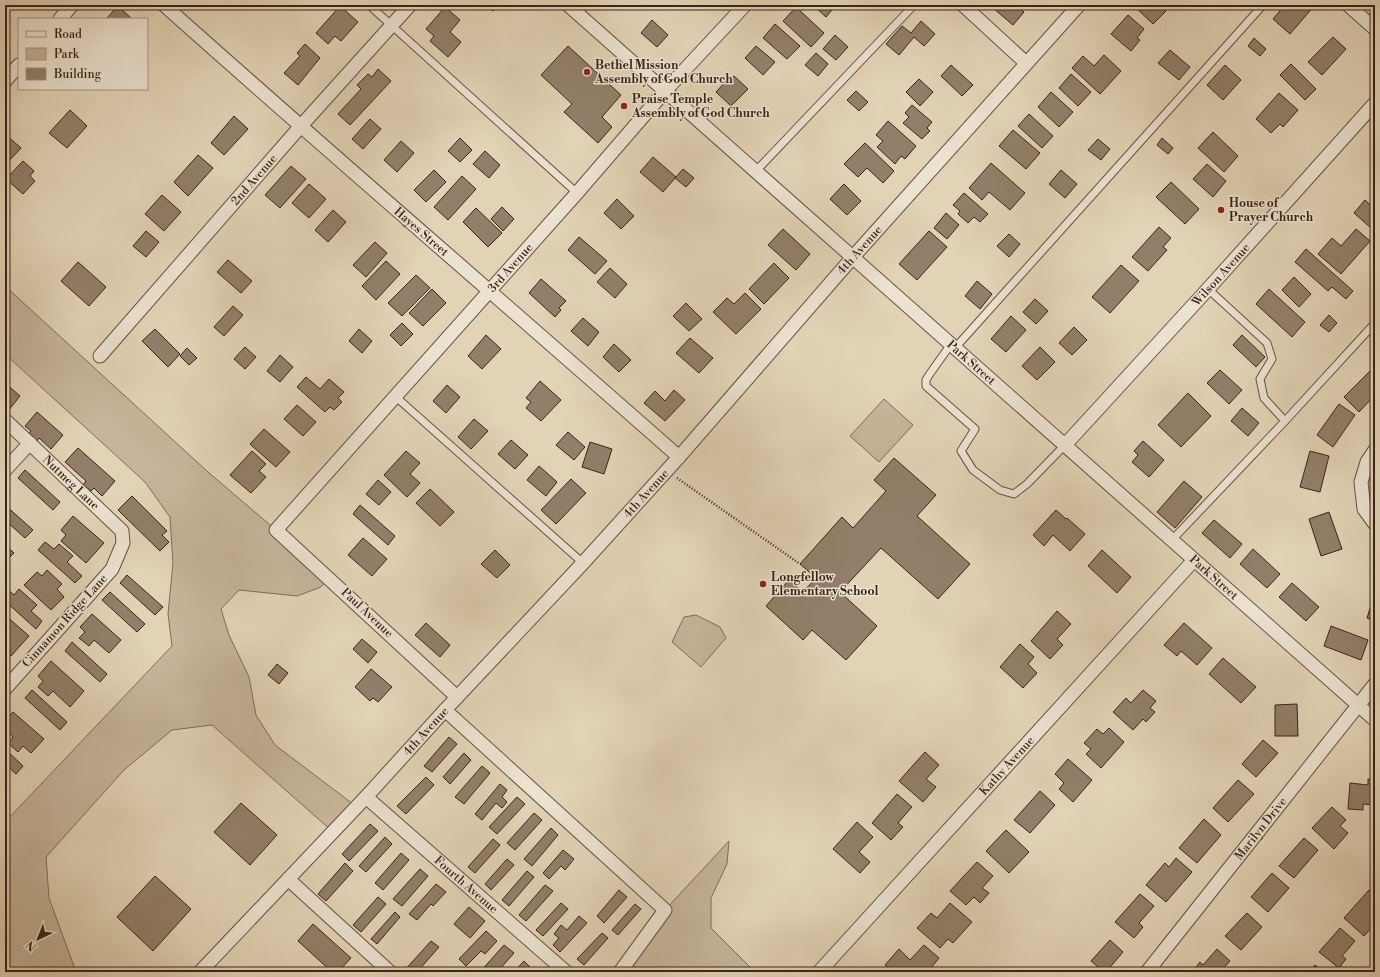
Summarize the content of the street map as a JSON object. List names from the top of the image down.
{
  "streets": {
    "street": [
      "2nd Avenue",
      "Hayes Street",
      "4th Avenue",
      "3rd Avenue",
      "Wilson Avenue",
      "Park Street",
      "Nutmeg Lane",
      "Paul Avenue",
      "Cinnamon Ridge Lane",
      "Kathy Avenue",
      "Marilyn Drive",
      "Fourth Avenue"
    ]
  },
  "crossings": [
    ["2nd Avenue", "Hayes Street"],
    ["Hayes Street", "4th Avenue"],
    ["Hayes Street", "3rd Avenue"],
    ["4th Avenue", "Park Street"],
    ["4th Avenue", "Paul Avenue"],
    ["4th Avenue", "Fourth Avenue"],
    ["3rd Avenue", "Park Street"],
    ["3rd Avenue", "Paul Avenue"],
    ["Wilson Avenue", "Park Street"],
    ["Park Street", "Kathy Avenue"],
    ["Park Street", "Marilyn Drive"],
    ["Nutmeg Lane", "Cinnamon Ridge Lane"]
  ],
  "places": [
    "Bethel Mission Assembly of God Church",
    "Praise Temple Assembly of God Church",
    "House of Prayer Church",
    "Longfellow Elementary School"
  ],
  "legend": ["Road", "Park", "Building"],
  "north": "bottom left"
}
